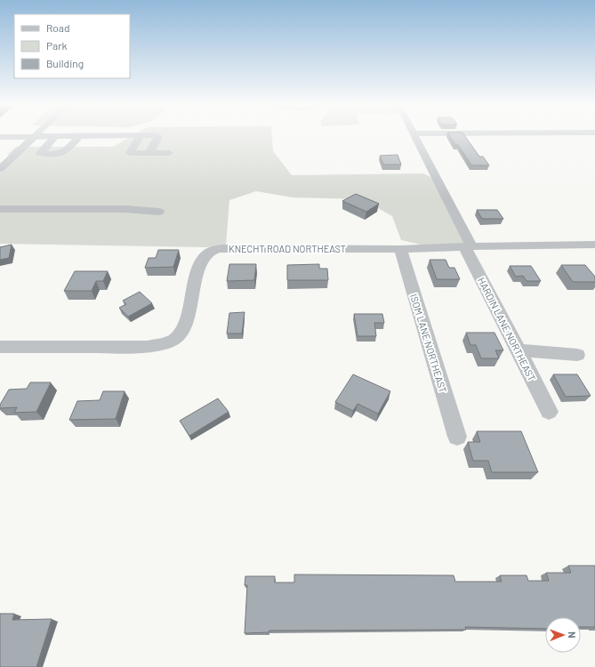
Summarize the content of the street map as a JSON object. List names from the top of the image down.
{
  "streets": {
    "street": ["KNECHT ROAD NORTHEAST", "HARDIN LANE NORTHEAST", "ISOM LANE NORTHEAST"]
  },
  "crossings": [
    ["KNECHT ROAD NORTHEAST", "HARDIN LANE NORTHEAST"],
    ["KNECHT ROAD NORTHEAST", "ISOM LANE NORTHEAST"]
  ],
  "legend": ["Road", "Park", "Building"],
  "north": "right"
}
